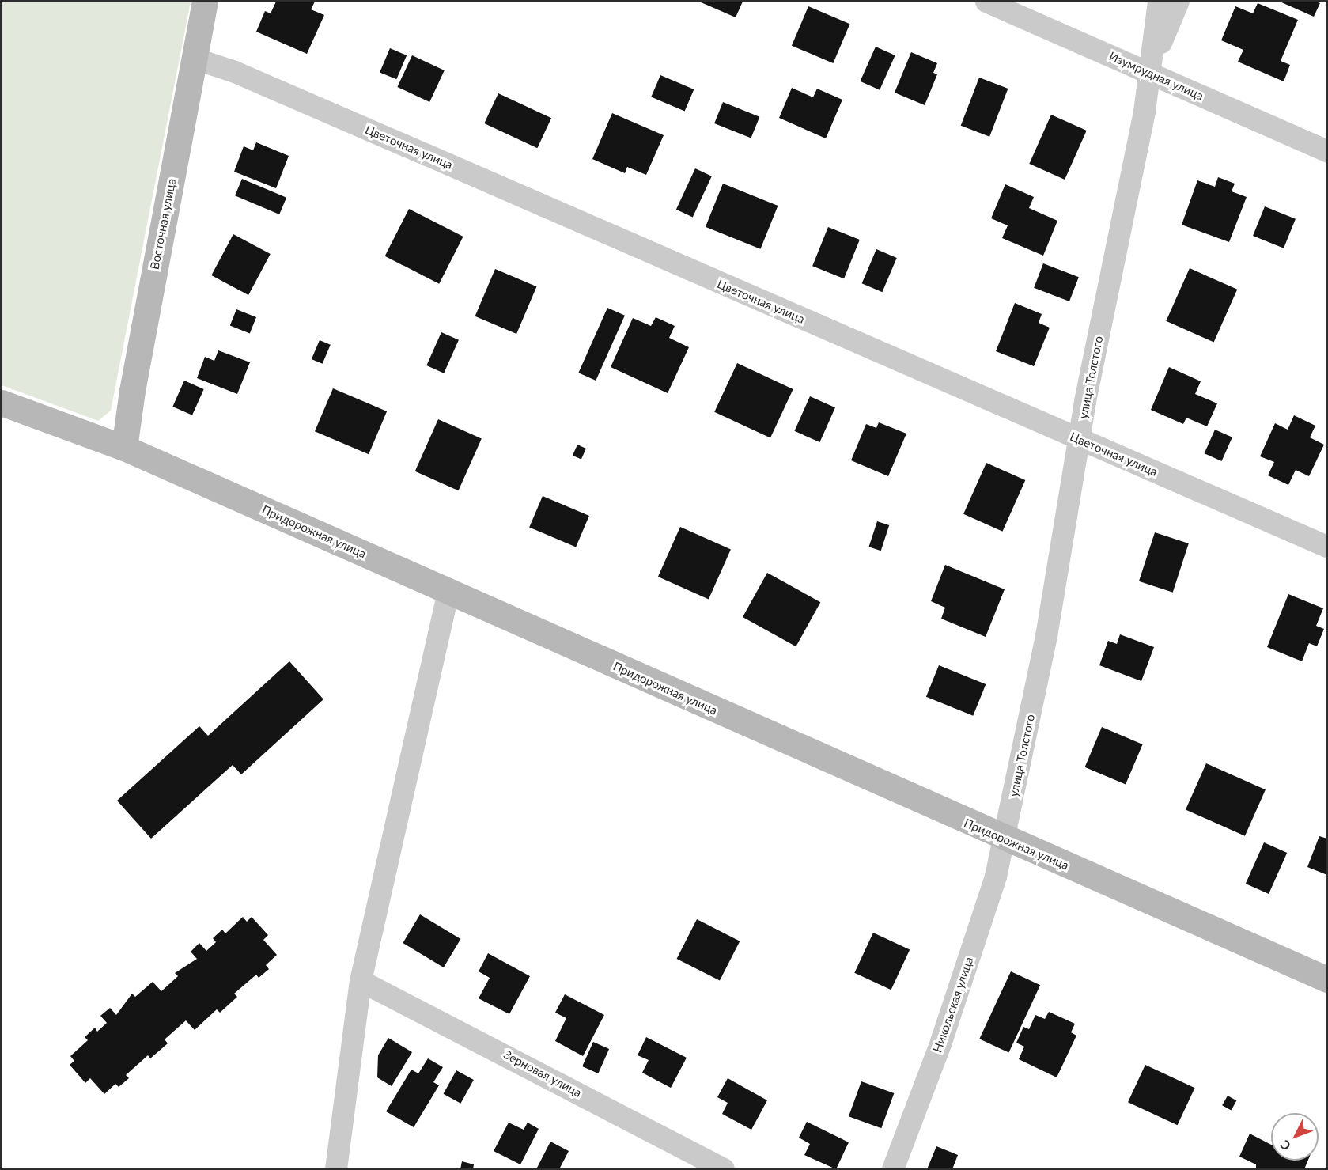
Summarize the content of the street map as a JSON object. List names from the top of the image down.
{
  "streets": {
    "street": [
      "Изумрудная улица",
      "Цветочная улица",
      "Восточная улица",
      "улица Толстого",
      "Придорожная улица",
      "Никольская улица",
      "Зерновая улица"
    ]
  },
  "crossings": [
    ["Изумрудная улица", "улица Толстого"],
    ["Цветочная улица", "Восточная улица"],
    ["Цветочная улица", "улица Толстого"],
    ["Восточная улица", "Придорожная улица"],
    ["улица Толстого", "Придорожная улица"],
    ["улица Толстого", "Никольская улица"],
    ["Придорожная улица", "Никольская улица"]
  ],
  "north": "bottom left"
}
